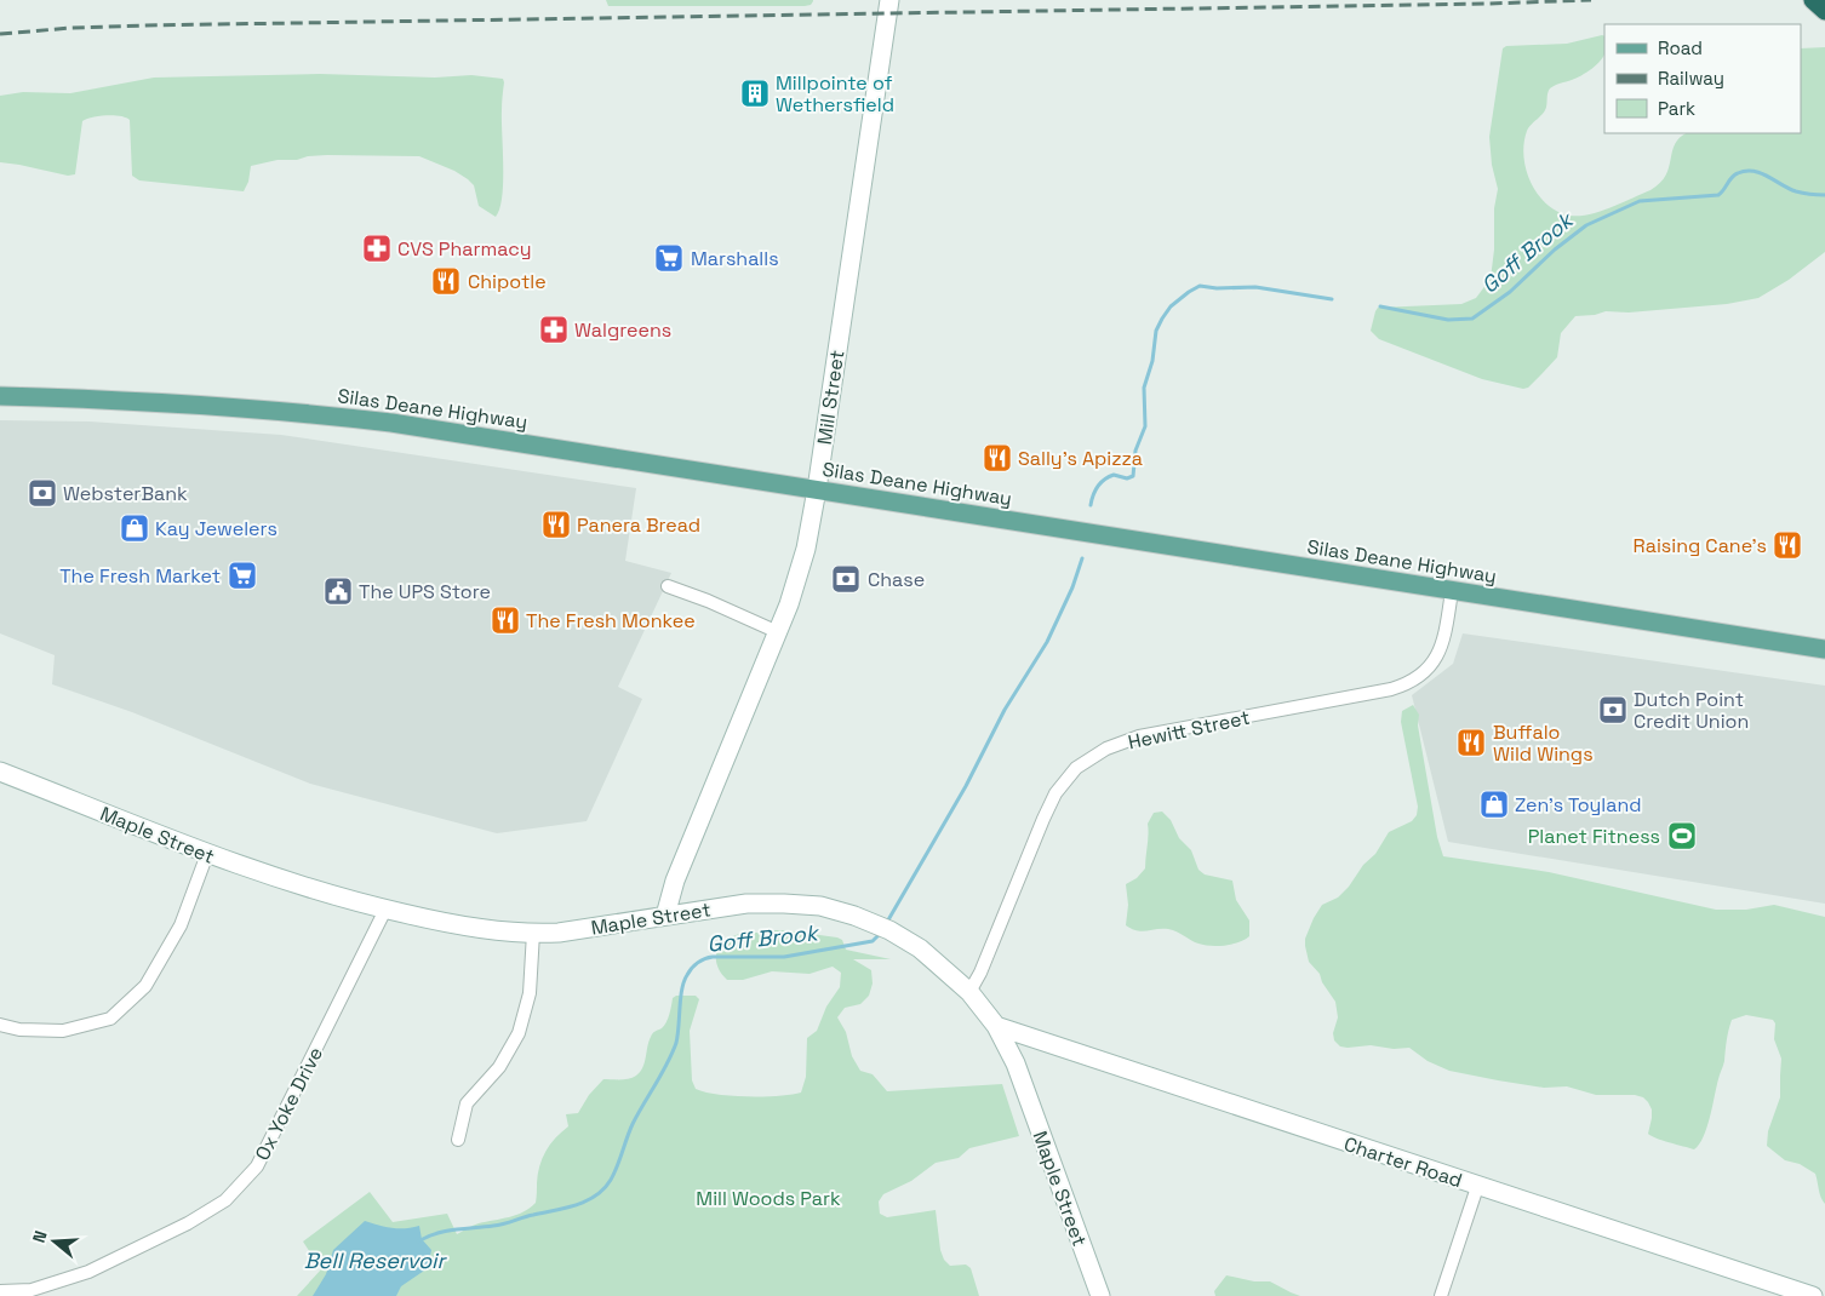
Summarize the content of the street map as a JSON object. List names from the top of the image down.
{
  "streets": {
    "main road": ["Silas Deane Highway"],
    "street": [
      "Mill Street",
      "Hewitt Street",
      "Maple Street",
      "Ox Yoke Drive",
      "Charter Road"
    ]
  },
  "crossings": [
    ["Mill Street", "Silas Deane Highway"],
    ["Mill Street", "Maple Street"],
    ["Silas Deane Highway", "Hewitt Street"],
    ["Hewitt Street", "Maple Street"],
    ["Maple Street", "Ox Yoke Drive"],
    ["Maple Street", "Charter Road"]
  ],
  "water": ["Goff Brook", "Bell Reservoir"],
  "parks": ["Mill Woods Park"],
  "places": {
    "building": ["Millpointe of Wethersfield"],
    "pharmacy": ["CVS Pharmacy", "Walgreens"],
    "supermarket": ["Marshalls", "The Fresh Market"],
    "restaurant": [
      "Chipotle",
      "Sally's Apizza",
      "Panera Bread",
      "Raising Cane's",
      "The Fresh Monkee",
      "Buffalo Wild Wings"
    ],
    "bank": ["WebsterBank", "Chase", "Dutch Point Credit Union"],
    "shop": ["Kay Jewelers", "Zen's Toyland"],
    "public building": ["The UPS Store"],
    "sports": ["Planet Fitness"]
  },
  "legend": ["Road", "Railway", "Park"],
  "north": "left"
}
